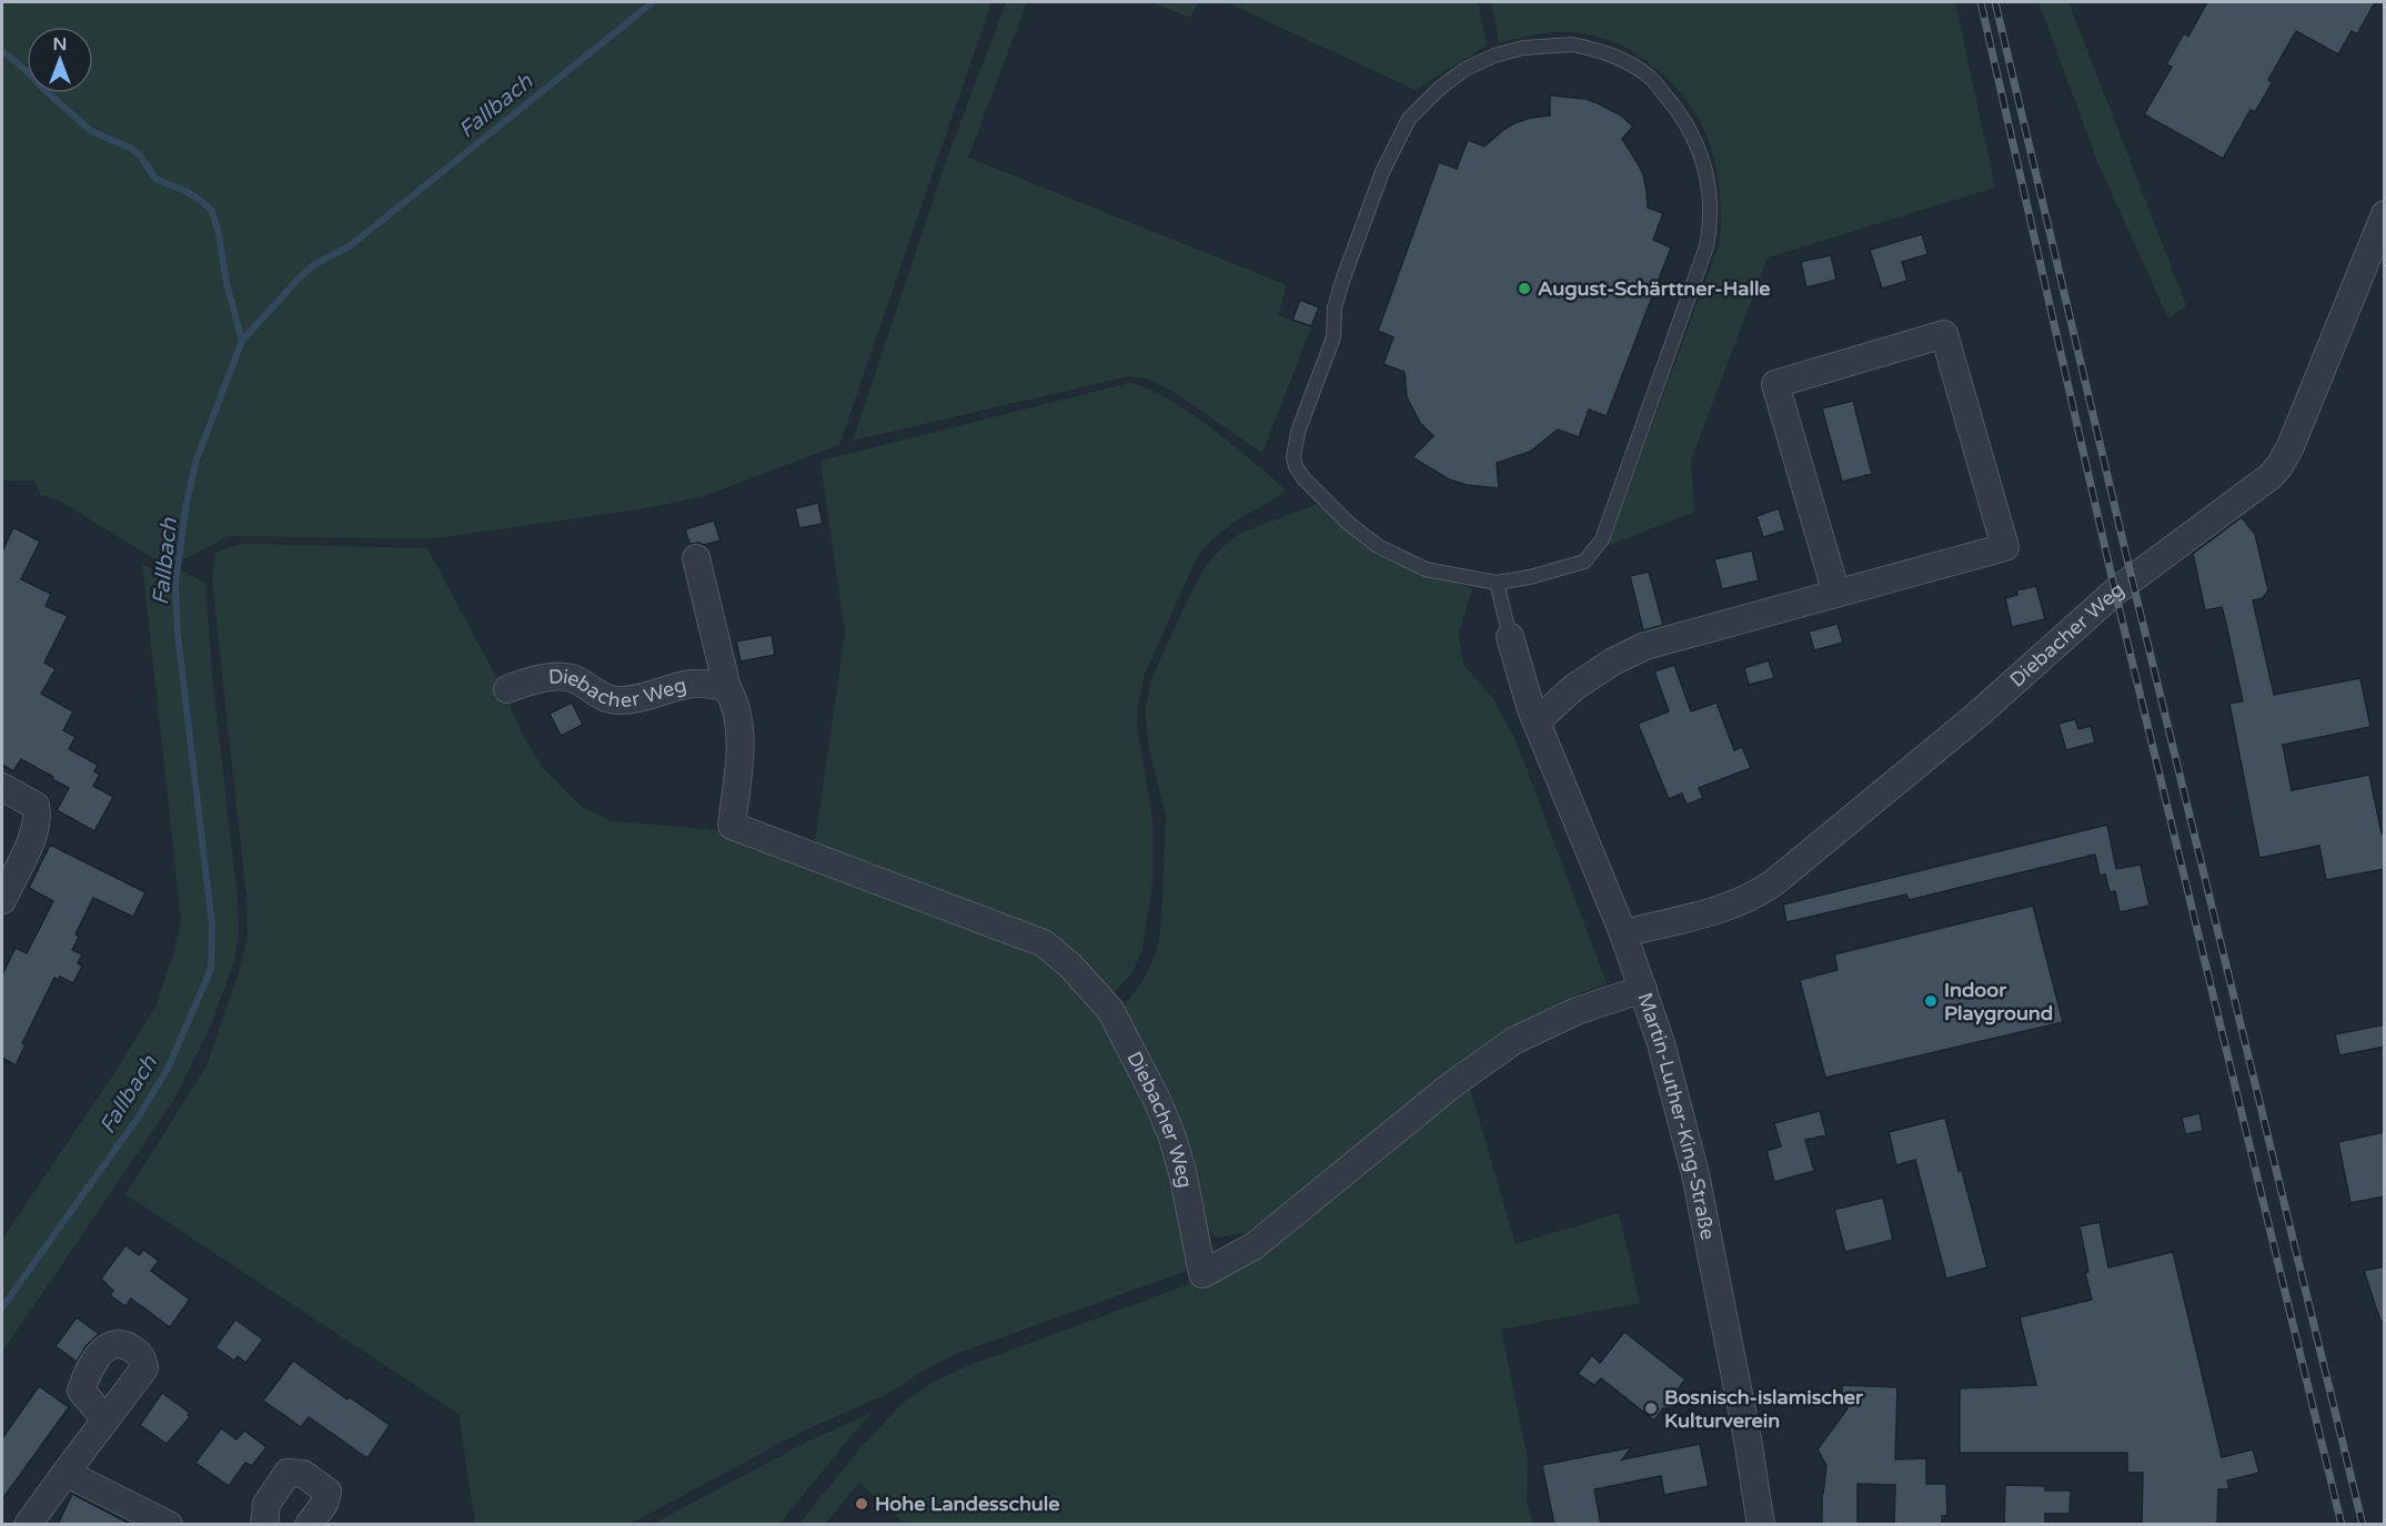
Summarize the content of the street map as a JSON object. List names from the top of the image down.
{
  "streets": {
    "street": ["Diebacher Weg", "Martin-Luther-King-Straße"]
  },
  "crossings": [
    ["Diebacher Weg", "Martin-Luther-King-Straße"]
  ],
  "water": ["Fallbach"],
  "places": [
    "August-Schärttner-Halle",
    "Indoor Playground",
    "Bosnisch-islamischer Kulturverein",
    "Hohe Landesschule"
  ],
  "north": "top"
}
